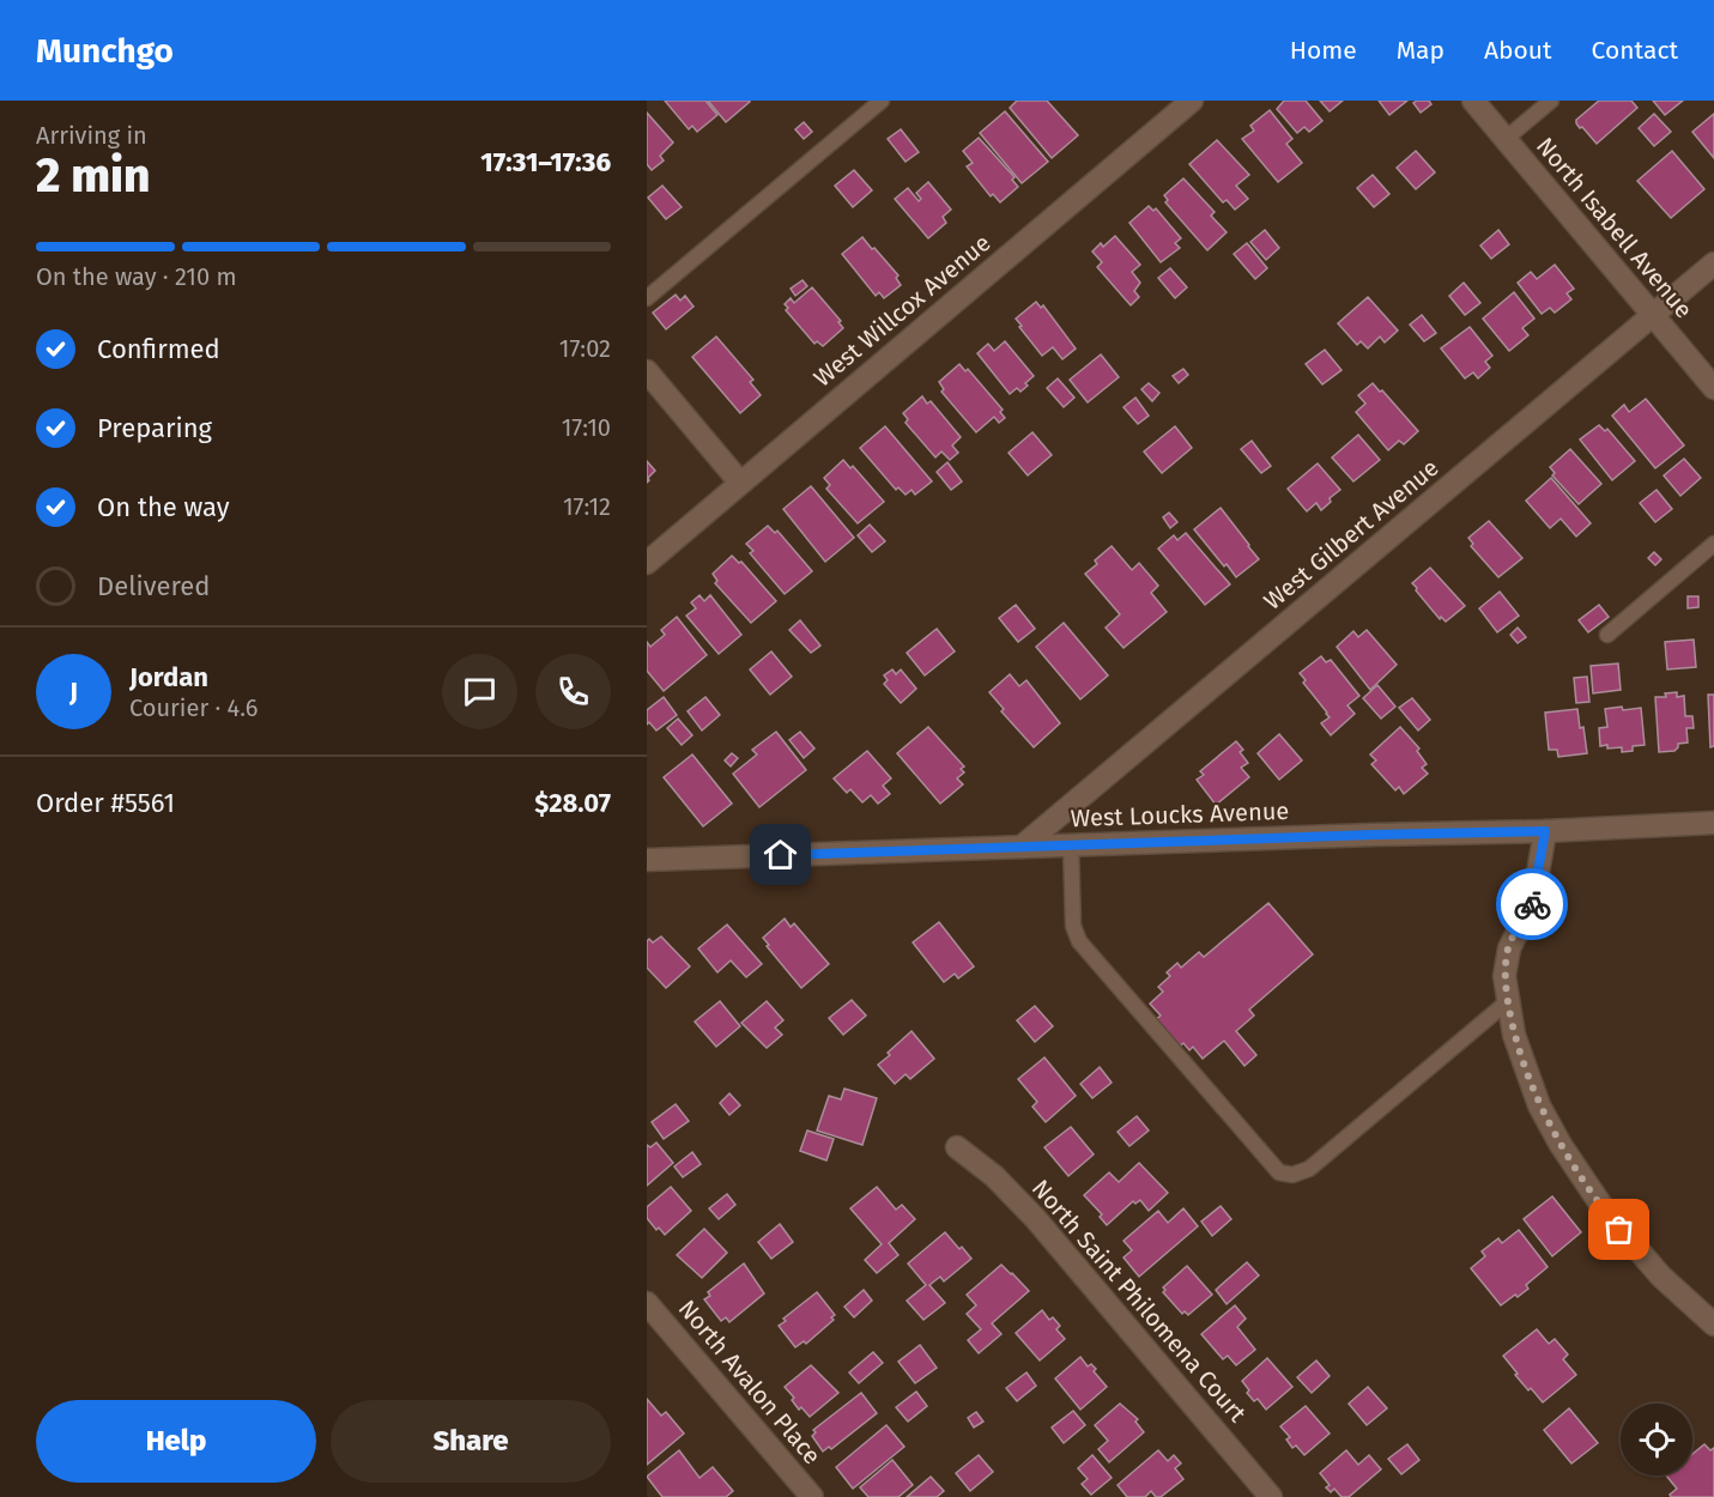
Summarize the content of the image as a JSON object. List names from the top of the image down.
{
  "streets": {
    "street": [
      "North Isabell Avenue",
      "West Willcox Avenue",
      "West Gilbert Avenue",
      "West Loucks Avenue",
      "North Saint Philomena Court",
      "North Avalon Place"
    ]
  },
  "crossings": [
    ["North Isabell Avenue", "West Gilbert Avenue"],
    ["West Gilbert Avenue", "West Loucks Avenue"]
  ],
  "page": {
    "header": "Munchgo",
    "nav": [
      "Home",
      "Map",
      "About",
      "Contact"
    ],
    "heading": ["2 min", "Arriving in", "17:31–17:36"],
    "panel": [
      "Jordan",
      "Courier · 4.6",
      "Order #5561",
      "$28.07"
    ],
    "bar": "On the way · 210 m",
    "list": [
      ["Confirmed", "17:02"],
      ["Preparing", "17:10"],
      ["On the way", "17:12"],
      "Delivered"
    ],
    "round": "J",
    "buttons": ["Help", "Share"]
  }
}
